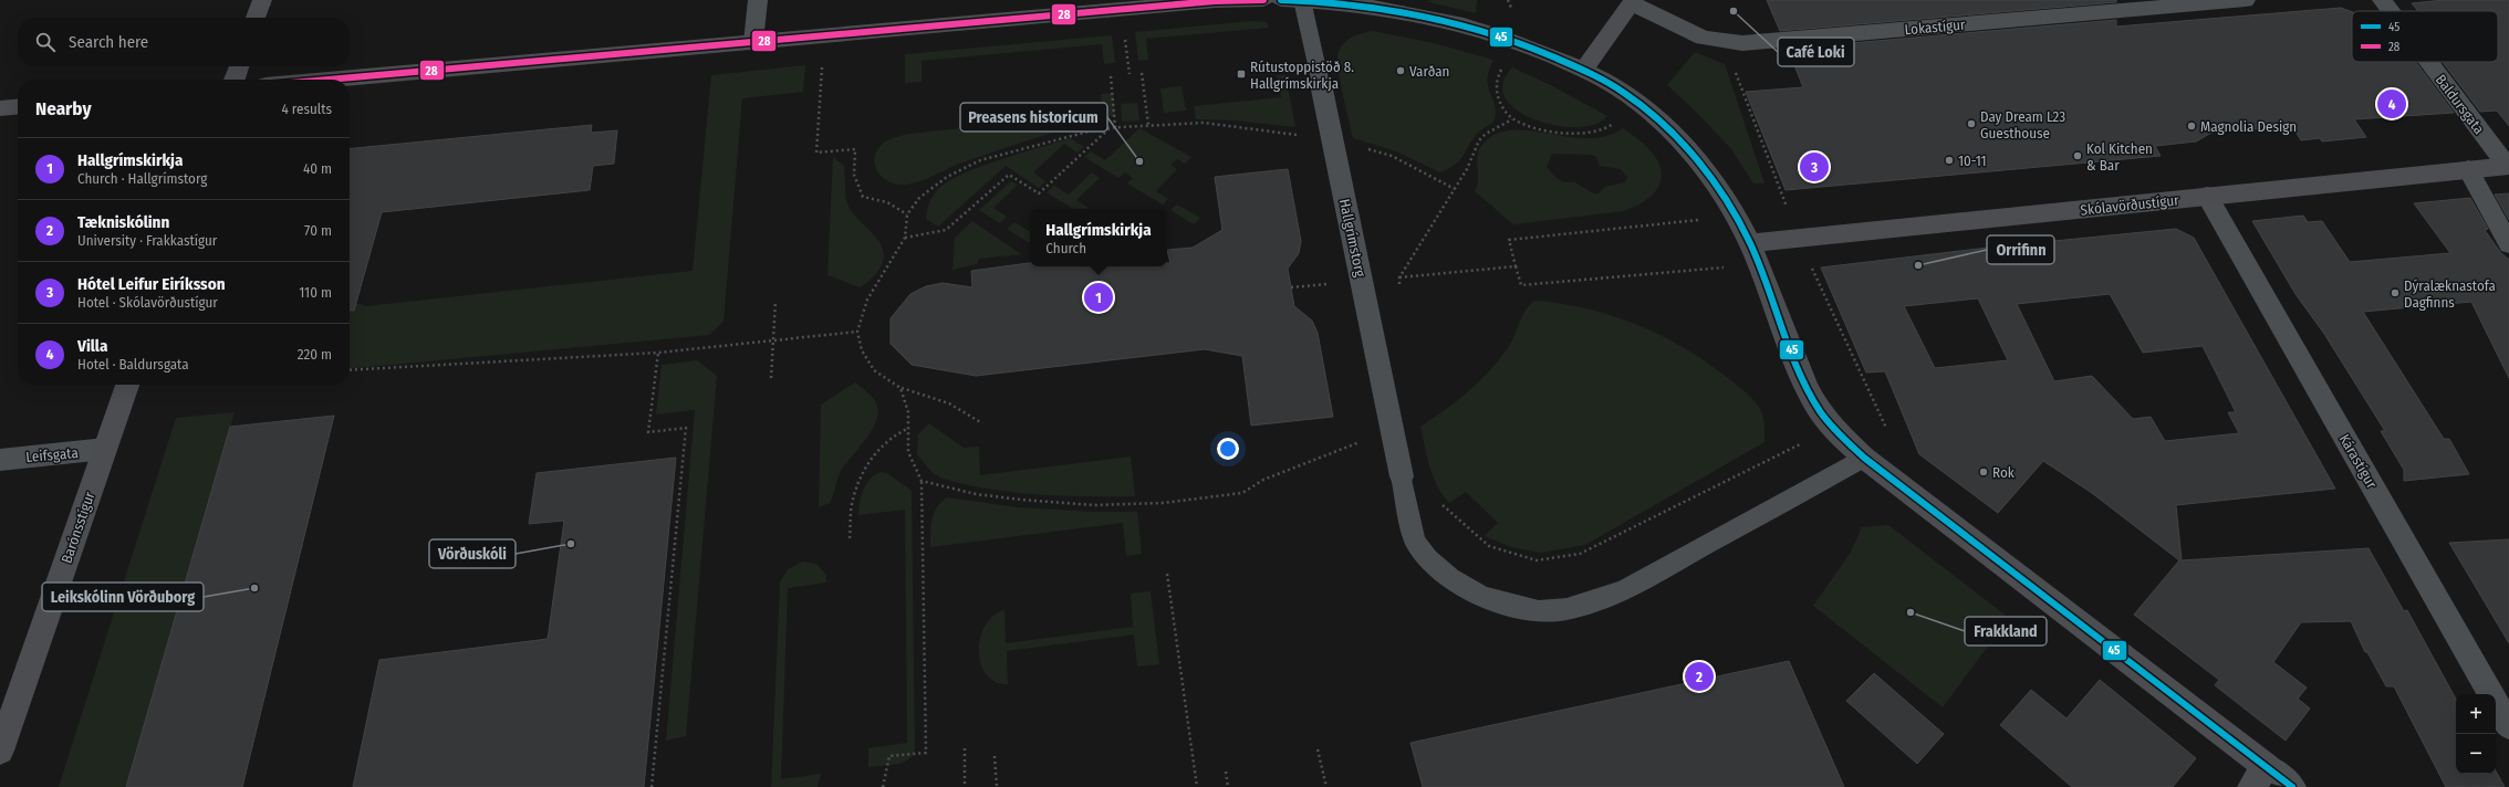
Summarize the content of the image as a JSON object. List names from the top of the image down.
{
  "streets": {
    "street": [
      "Lokastígur",
      "Baldursgata",
      "Skólavörðustígur",
      "Hallgrímstorg",
      "Leifsgata",
      "Kárastígur",
      "Barónsstígur"
    ]
  },
  "crossings": [
    ["Baldursgata", "Skólavörðustígur"],
    ["Skólavörðustígur", "Kárastígur"],
    ["Leifsgata", "Barónsstígur"]
  ],
  "places": {
    "other": [
      "Café Loki",
      "Varðan",
      "Day Dream L23 Guesthouse",
      "Magnolia Design",
      "Kol Kitchen & Bar",
      "10-11",
      "Preasens historicum",
      "Orrifinn",
      "Dýralæknastofa Dagfinns",
      "Rok",
      "Vörðuskóli",
      "Leikskólinn Vörðuborg",
      "Frakkland"
    ],
    "transit": ["Rútustoppistöð 8. Hallgrímskirkja"]
  },
  "lines": ["transit line 45", "transit line 28"],
  "legend": ["45", "28"],
  "page": {
    "search": "Search here",
    "heading": ["Nearby", "4 results"],
    "pins": [
      "4",
      "3",
      "1",
      "2"
    ],
    "list": [
      {
        "mark": "1",
        "name": "Hallgrímskirkja",
        "note": "Church · Hallgrímstorg",
        "value": "40 m"
      },
      {
        "mark": "2",
        "name": "Tækniskólinn",
        "note": "University · Frakkastígur",
        "value": "70 m"
      },
      {
        "mark": "3",
        "name": "Hótel Leifur Eiríksson",
        "note": "Hotel · Skólavörðustígur",
        "value": "110 m"
      },
      {
        "mark": "4",
        "name": "Villa",
        "note": "Hotel · Baldursgata",
        "value": "220 m"
      }
    ],
    "popup": ["Hallgrímskirkja", "Church"],
    "map_buttons": ["+", "−"]
  }
}
